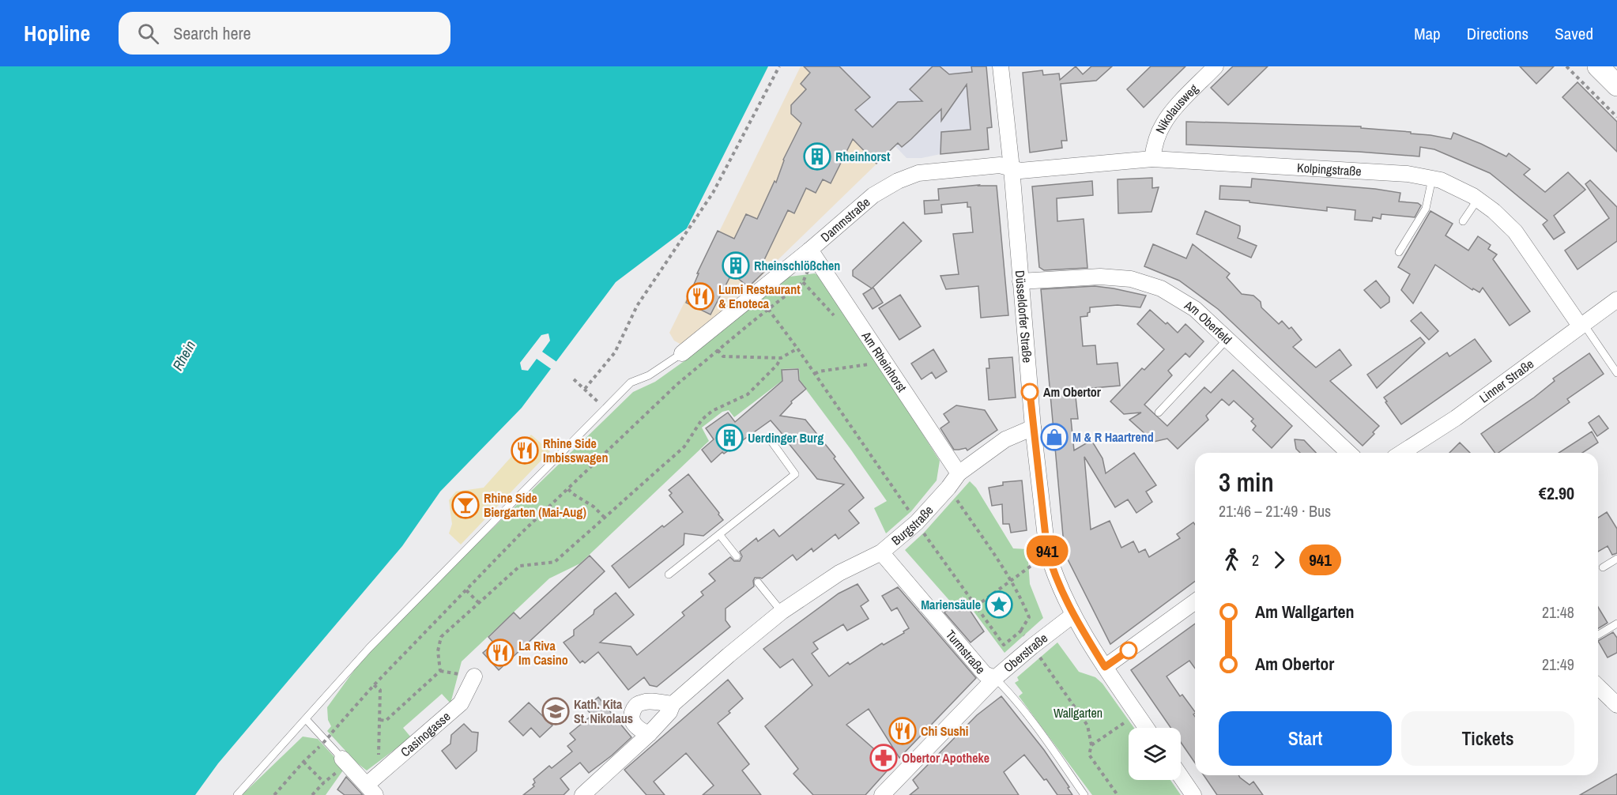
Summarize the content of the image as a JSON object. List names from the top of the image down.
{
  "streets": {
    "street": [
      "Nikolausweg",
      "Kolpingstraße",
      "Dammstraße",
      "Düsseldorfer Straße",
      "Am Oberfeld",
      "Am Rheinhorst",
      "Linner Straße",
      "Burgstraße",
      "Turmstraße",
      "Oberstraße",
      "Casinogasse"
    ]
  },
  "crossings": [
    ["Nikolausweg", "Kolpingstraße"],
    ["Kolpingstraße", "Dammstraße"],
    ["Kolpingstraße", "Düsseldorfer Straße"],
    ["Kolpingstraße", "Linner Straße"],
    ["Dammstraße", "Düsseldorfer Straße"],
    ["Dammstraße", "Am Rheinhorst"],
    ["Düsseldorfer Straße", "Am Oberfeld"],
    ["Düsseldorfer Straße", "Burgstraße"],
    ["Düsseldorfer Straße", "Oberstraße"],
    ["Am Rheinhorst", "Burgstraße"],
    ["Burgstraße", "Turmstraße"],
    ["Turmstraße", "Oberstraße"]
  ],
  "water": ["Rhein"],
  "parks": ["Wallgarten"],
  "places": {
    "building": ["Rheinhorst", "Rheinschlößchen", "Uerdinger Burg"],
    "restaurant": [
      "Lumi Restaurant & Enoteca",
      "Rhine Side Imbisswagen",
      "La Riva Im Casino",
      "Chi Sushi"
    ],
    "other": ["Am Obertor"],
    "shop": ["M & R Haartrend"],
    "bar": ["Rhine Side Biergarten (Mai-Aug)"],
    "place": ["Mariensäule"],
    "school or university": ["Kath. Kita St. Nikolaus"],
    "pharmacy": ["Obertor Apotheke"]
  },
  "lines": ["bus line 941"],
  "page": {
    "header": "Hopline",
    "search": "Search here",
    "nav": ["Map", "Directions", "Saved"],
    "on_map": "941",
    "heading": ["3 min", "21:46 – 21:49 · Bus", "€2.90"],
    "legs": ["2", "941"],
    "list": [
      {
        "name": "Am Wallgarten",
        "value": "21:48"
      },
      {
        "name": "Am Obertor",
        "value": "21:49"
      }
    ],
    "buttons": ["Start", "Tickets"]
  }
}
